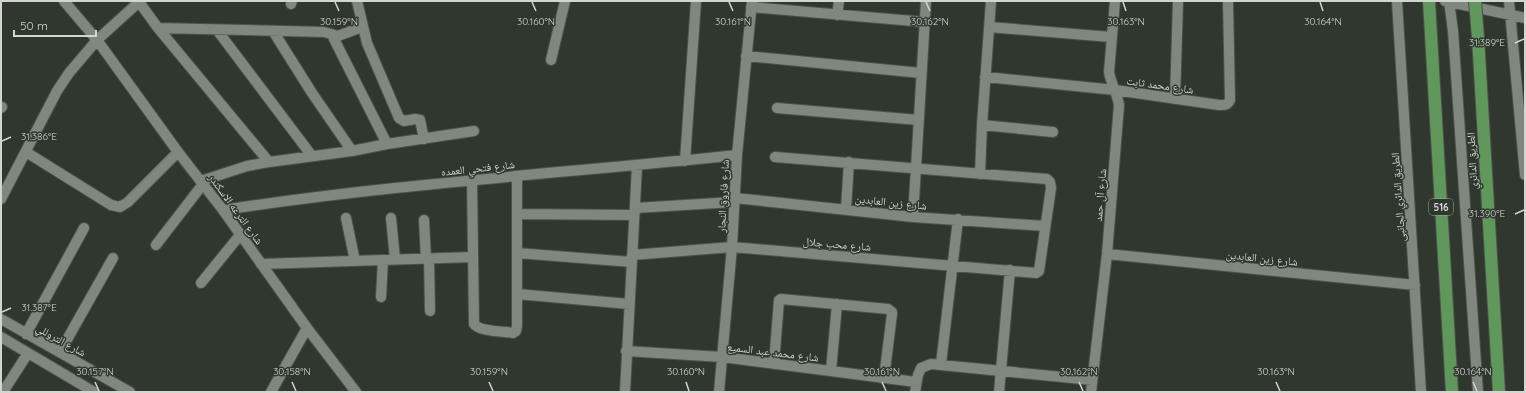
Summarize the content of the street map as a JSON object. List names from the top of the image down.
{
  "streets": {
    "highway": ["الطريق الدائري", "516"],
    "street": [
      "شارع محمد ثابت",
      "شارع فتحي العمده",
      "شارع آل حمد",
      "شارع فاروق النجار",
      "الطريق الدائري الجانبى",
      "شارع زين العابدين",
      "شارع الترعه الاسكندر",
      "شارع محب جلال",
      "شارع التروللي",
      "شارع محمد عبد السميع"
    ]
  },
  "crossings": [
    ["شارع محمد ثابت", "شارع آل حمد"],
    ["شارع فتحي العمده", "شارع فاروق النجار"],
    ["شارع فتحي العمده", "شارع الترعه الاسكندر"],
    ["شارع آل حمد", "شارع زين العابدين"],
    ["شارع فاروق النجار", "شارع زين العابدين"],
    ["شارع فاروق النجار", "شارع محب جلال"],
    ["شارع فاروق النجار", "شارع محمد عبد السميع"],
    ["الطريق الدائري الجانبى", "شارع زين العابدين"],
    ["شارع زين العابدين", "شارع محب جلال"]
  ],
  "scale_bar": "50 m",
  "coordinates": [
    "30.162°N",
    "30.159°N",
    "30.160°N",
    "30.161°N",
    "30.163°N",
    "30.164°N",
    "31.389°E",
    "31.386°E",
    "31.390°E",
    "31.387°E",
    "30.157°N",
    "30.158°N"
  ]
}
